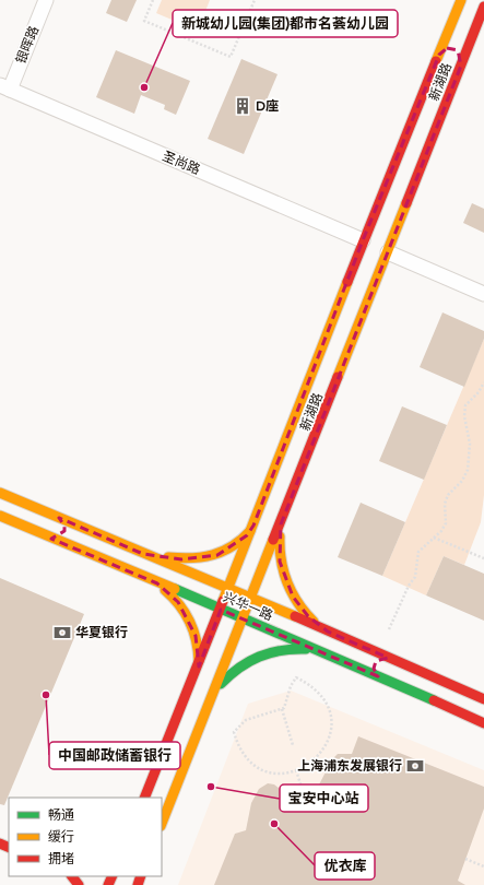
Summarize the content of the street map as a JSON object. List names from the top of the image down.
{
  "streets": {
    "main road": ["新湖路", "兴华一路"],
    "street": ["银晖路", "圣尚路"]
  },
  "crossings": [
    ["银晖路", "圣尚路"],
    ["新湖路", "圣尚路"],
    ["新湖路", "兴华一路"]
  ],
  "places": {
    "other": [
      "新城幼儿园(集团)都市名荟幼儿园",
      "中国邮政储蓄银行",
      "宝安中心站",
      "优衣库"
    ],
    "building": ["D座"],
    "bank": ["华夏银行", "上海浦东发展银行"]
  },
  "legend": ["畅通", "缓行", "拥堵"]
}
